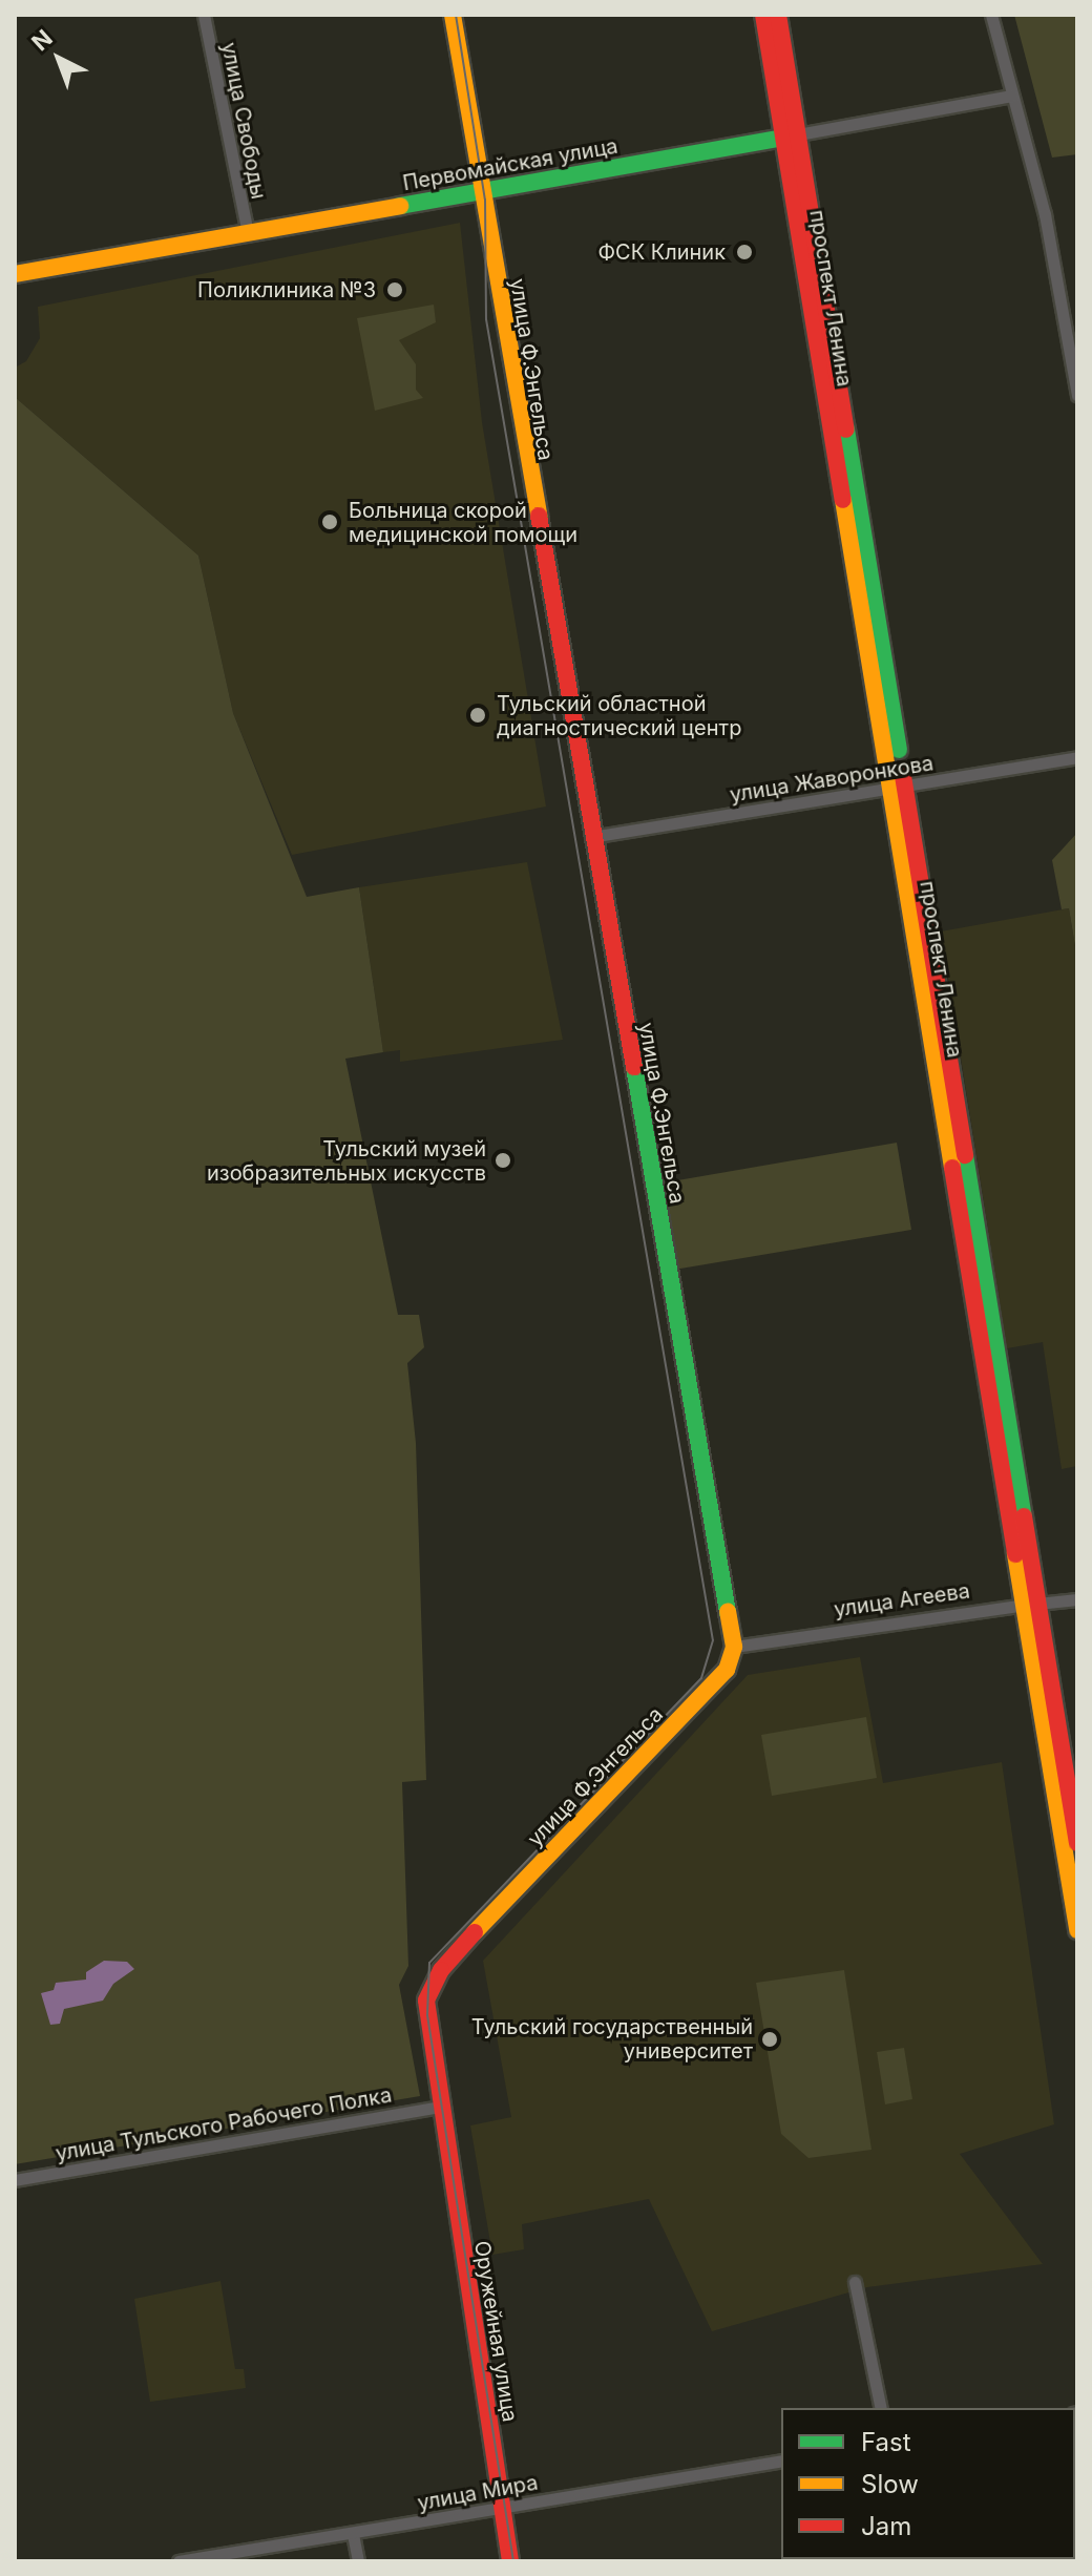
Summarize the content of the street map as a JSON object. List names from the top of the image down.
{
  "streets": {
    "main road": [
      "Первомайская улица",
      "проспект Ленина",
      "улица Ф.Энгельса",
      "Оружейная улица"
    ],
    "street": [
      "улица Свободы",
      "улица Жаворонкова",
      "улица Агеева",
      "улица Тульского Рабочего Полка",
      "улица Мира"
    ]
  },
  "crossings": [
    ["улица Свободы", "Первомайская улица"],
    ["Первомайская улица", "проспект Ленина"],
    ["Первомайская улица", "улица Ф.Энгельса"],
    ["проспект Ленина", "улица Жаворонкова"],
    ["проспект Ленина", "улица Агеева"],
    ["улица Ф.Энгельса", "улица Жаворонкова"],
    ["улица Ф.Энгельса", "улица Агеева"],
    ["улица Ф.Энгельса", "улица Тульского Рабочего Полка"],
    ["улица Ф.Энгельса", "Оружейная улица"],
    ["улица Тульского Рабочего Полка", "Оружейная улица"],
    ["Оружейная улица", "улица Мира"]
  ],
  "places": [
    "ФСК Клиник",
    "Поликлиника №3",
    "Больница скорой медицинской помощи",
    "Тульский областной диагностический центр",
    "Тульский музей изобразительных искусств",
    "Тульский государственный университет"
  ],
  "legend": ["Fast", "Slow", "Jam"],
  "north": "top left"
}
